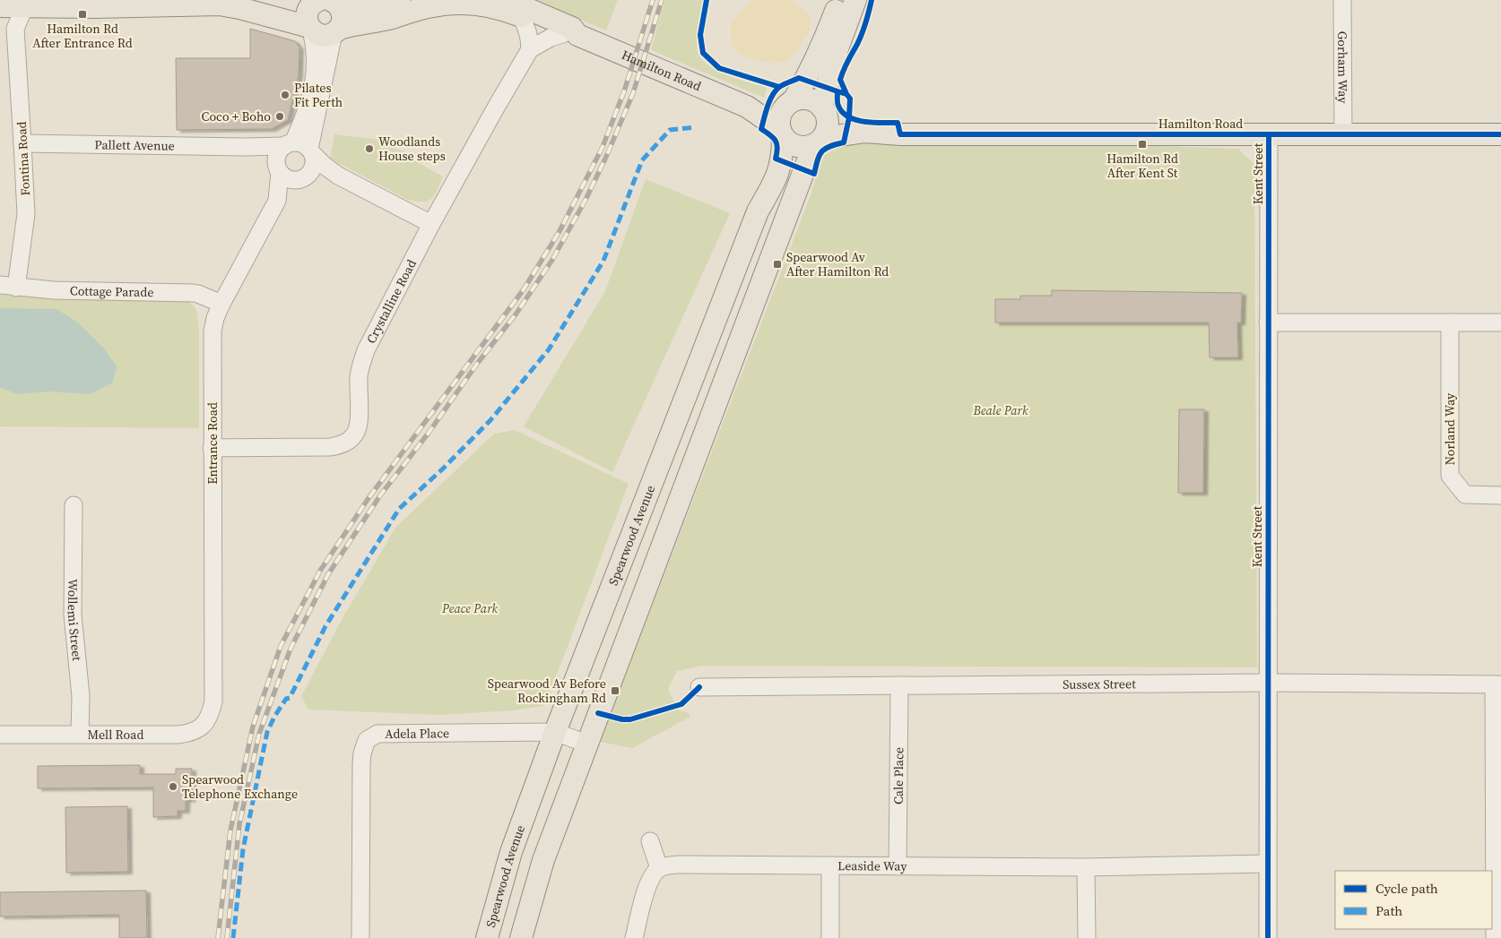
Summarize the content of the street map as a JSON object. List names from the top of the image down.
{
  "streets": {
    "main road": ["Hamilton Road", "Spearwood Avenue"],
    "street": [
      "Gorham Way",
      "Pallett Avenue",
      "Fontina Road",
      "Kent Street",
      "Cottage Parade",
      "Crystalline Road",
      "Norland Way",
      "Entrance Road",
      "Wollemi Street",
      "Sussex Street",
      "Adela Place",
      "Mell Road",
      "Cale Place",
      "Leaside Way"
    ]
  },
  "crossings": [
    ["Gorham Way", "Hamilton Road"],
    ["Hamilton Road", "Kent Street"],
    ["Hamilton Road", "Spearwood Avenue"],
    ["Pallett Avenue", "Fontina Road"],
    ["Pallett Avenue", "Entrance Road"],
    ["Fontina Road", "Cottage Parade"],
    ["Kent Street", "Sussex Street"],
    ["Kent Street", "Leaside Way"],
    ["Cottage Parade", "Entrance Road"],
    ["Crystalline Road", "Entrance Road"],
    ["Entrance Road", "Mell Road"],
    ["Spearwood Avenue", "Adela Place"],
    ["Wollemi Street", "Mell Road"],
    ["Sussex Street", "Cale Place"],
    ["Cale Place", "Leaside Way"]
  ],
  "parks": ["Beale Park", "Peace Park"],
  "places": {
    "transit": [
      "Hamilton Rd After Entrance Rd",
      "Hamilton Rd After Kent St",
      "Spearwood Av After Hamilton Rd",
      "Spearwood Av Before Rockingham Rd"
    ],
    "other": [
      "Pilates Fit Perth",
      "Coco + Boho",
      "Woodlands House steps",
      "Spearwood Telephone Exchange"
    ]
  },
  "legend": ["Cycle path", "Path"]
}
